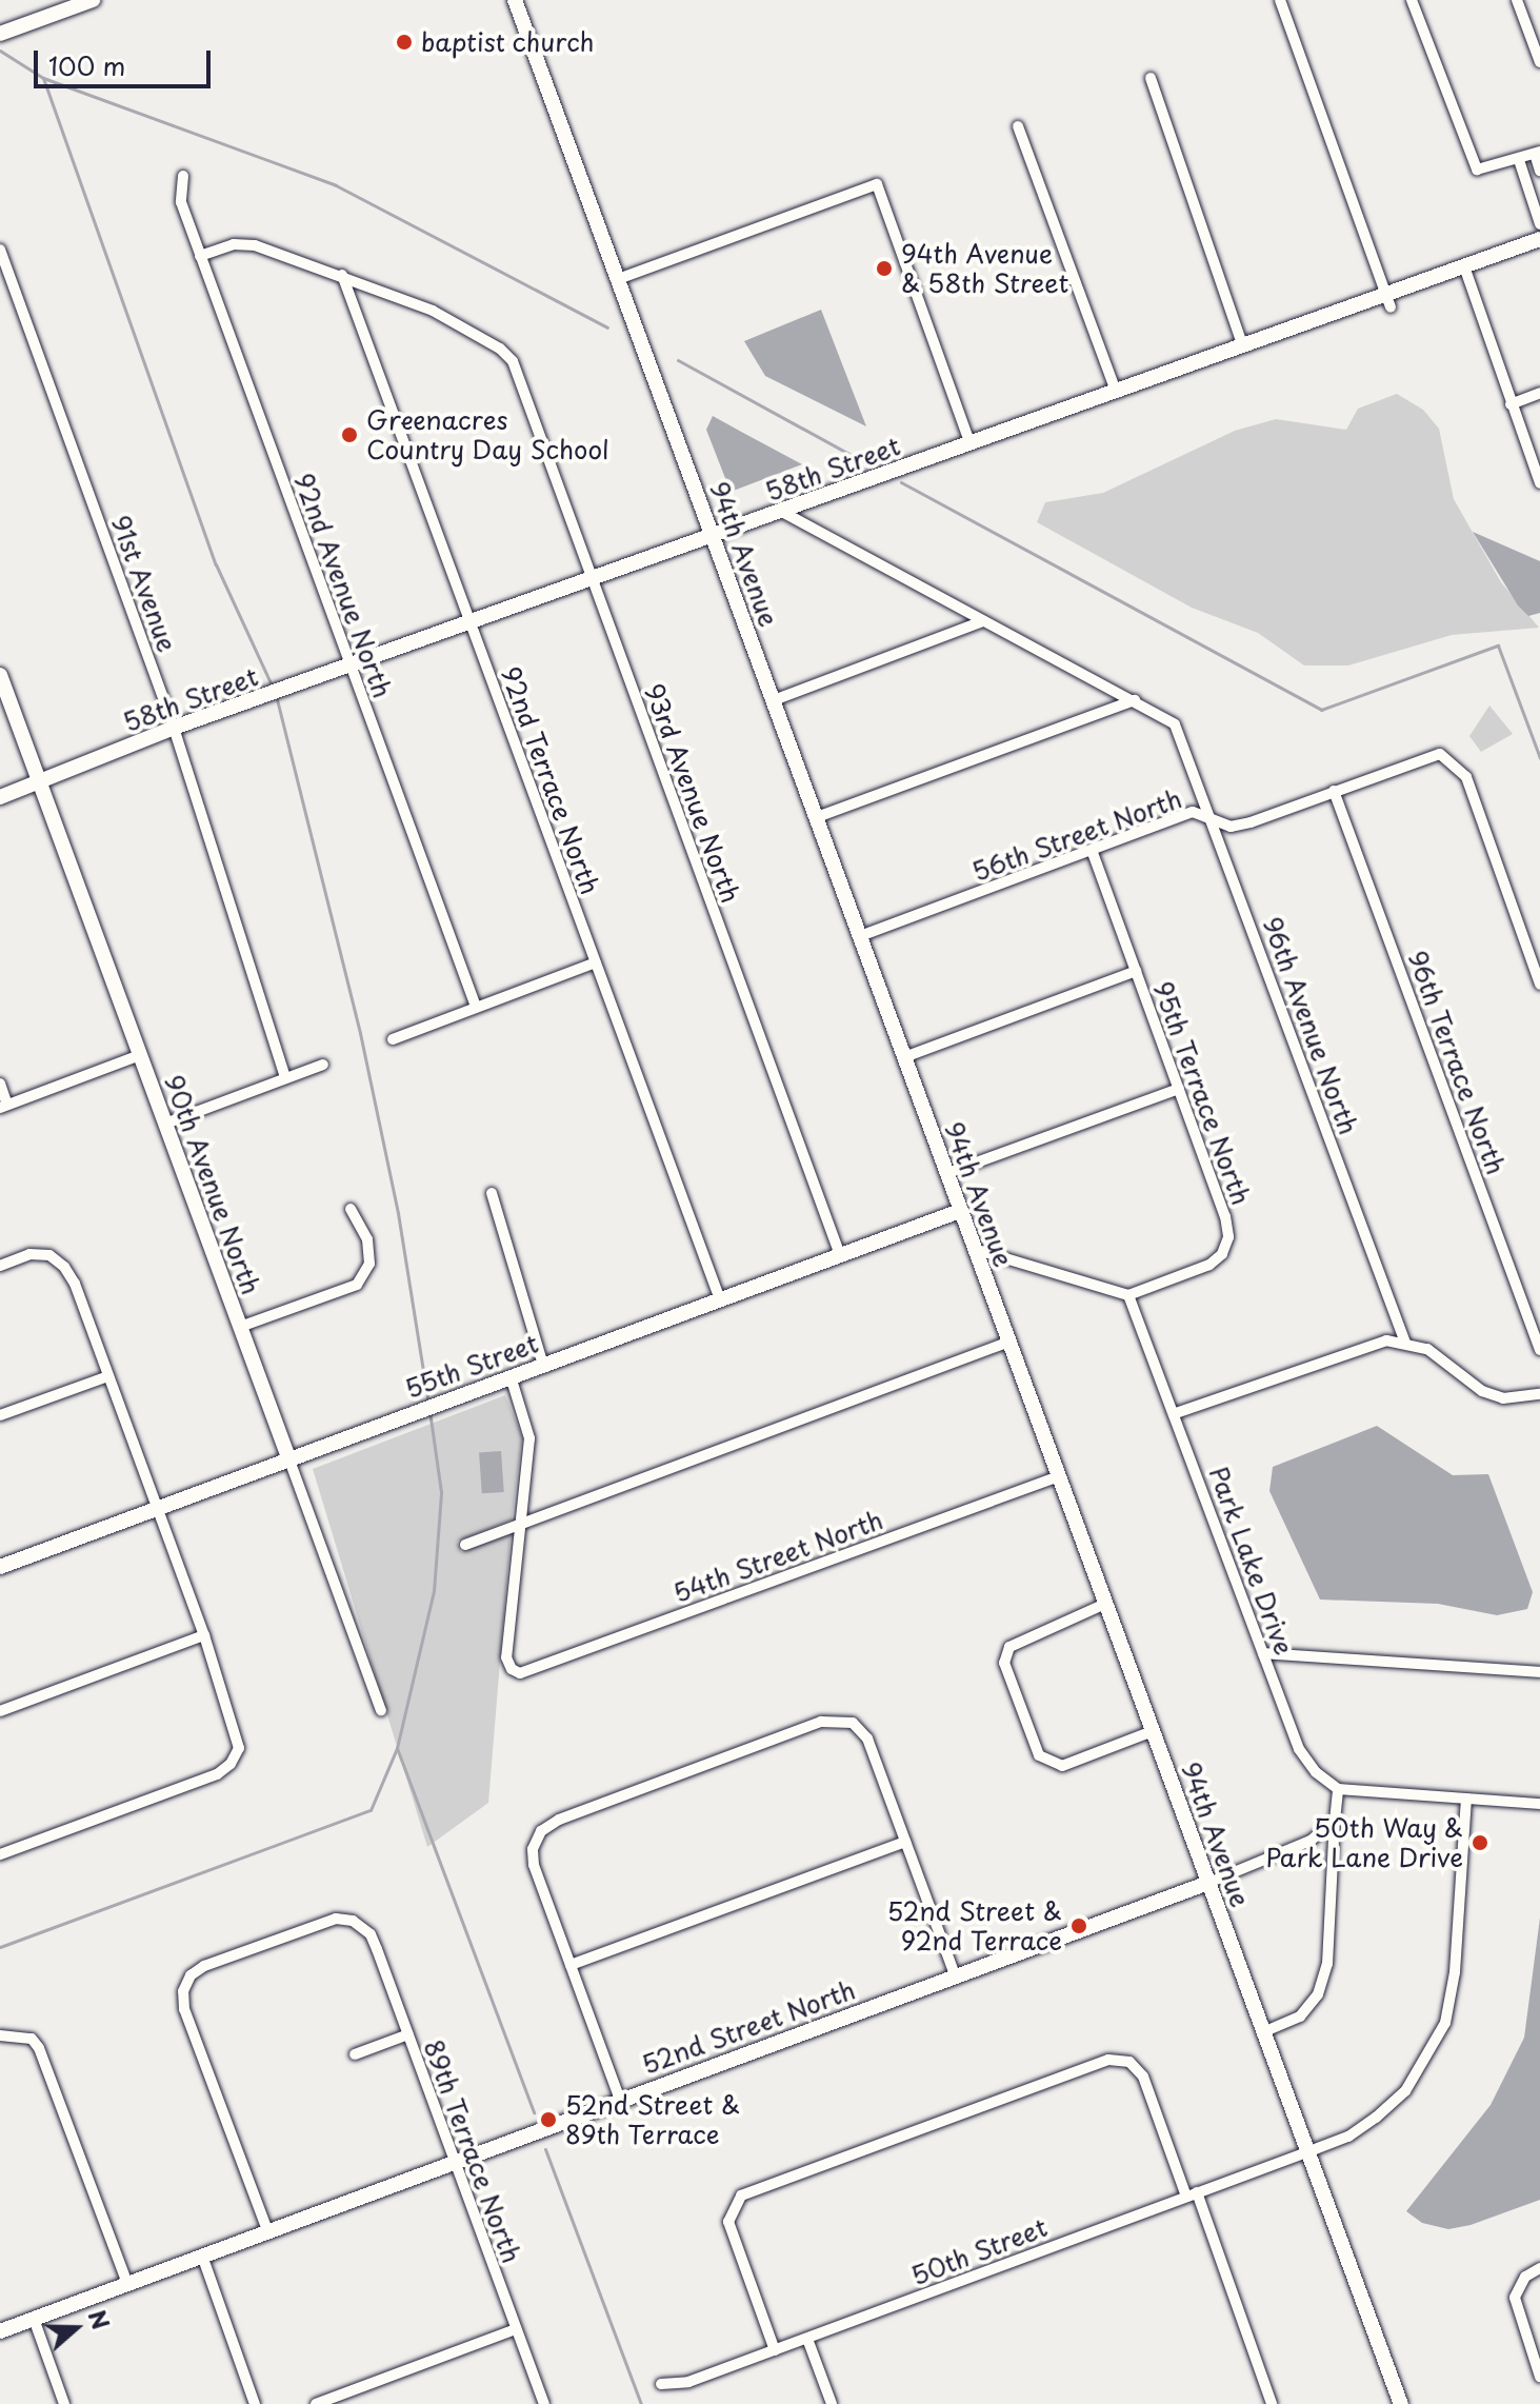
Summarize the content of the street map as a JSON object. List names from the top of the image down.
{
  "streets": {
    "street": [
      "58th Street",
      "94th Avenue",
      "91st Avenue",
      "92nd Avenue North",
      "92nd Terrace North",
      "93rd Avenue North",
      "56th Street North",
      "96th Avenue North",
      "96th Terrace North",
      "95th Terrace North",
      "90th Avenue North",
      "55th Street",
      "54th Street North",
      "Park Lake Drive",
      "52nd Street North",
      "89th Terrace North",
      "50th Street"
    ]
  },
  "crossings": [
    ["58th Street", "94th Avenue"],
    ["58th Street", "91st Avenue"],
    ["58th Street", "92nd Avenue North"],
    ["58th Street", "92nd Terrace North"],
    ["58th Street", "93rd Avenue North"],
    ["58th Street", "90th Avenue North"],
    ["94th Avenue", "56th Street North"],
    ["94th Avenue", "55th Street"],
    ["94th Avenue", "54th Street North"],
    ["94th Avenue", "52nd Street North"],
    ["94th Avenue", "50th Street"],
    ["92nd Terrace North", "93rd Avenue North"],
    ["92nd Terrace North", "55th Street"],
    ["93rd Avenue North", "55th Street"],
    ["56th Street North", "96th Avenue North"],
    ["56th Street North", "96th Terrace North"],
    ["56th Street North", "95th Terrace North"],
    ["95th Terrace North", "Park Lake Drive"],
    ["90th Avenue North", "55th Street"],
    ["52nd Street North", "89th Terrace North"]
  ],
  "places": [
    "baptist church",
    "94th Avenue & 58th Street",
    "Greenacres Country Day School",
    "50th Way & Park Lane Drive",
    "52nd Street & 92nd Terrace",
    "52nd Street & 89th Terrace"
  ],
  "scale_bar": "100 m",
  "north": "right"
}
